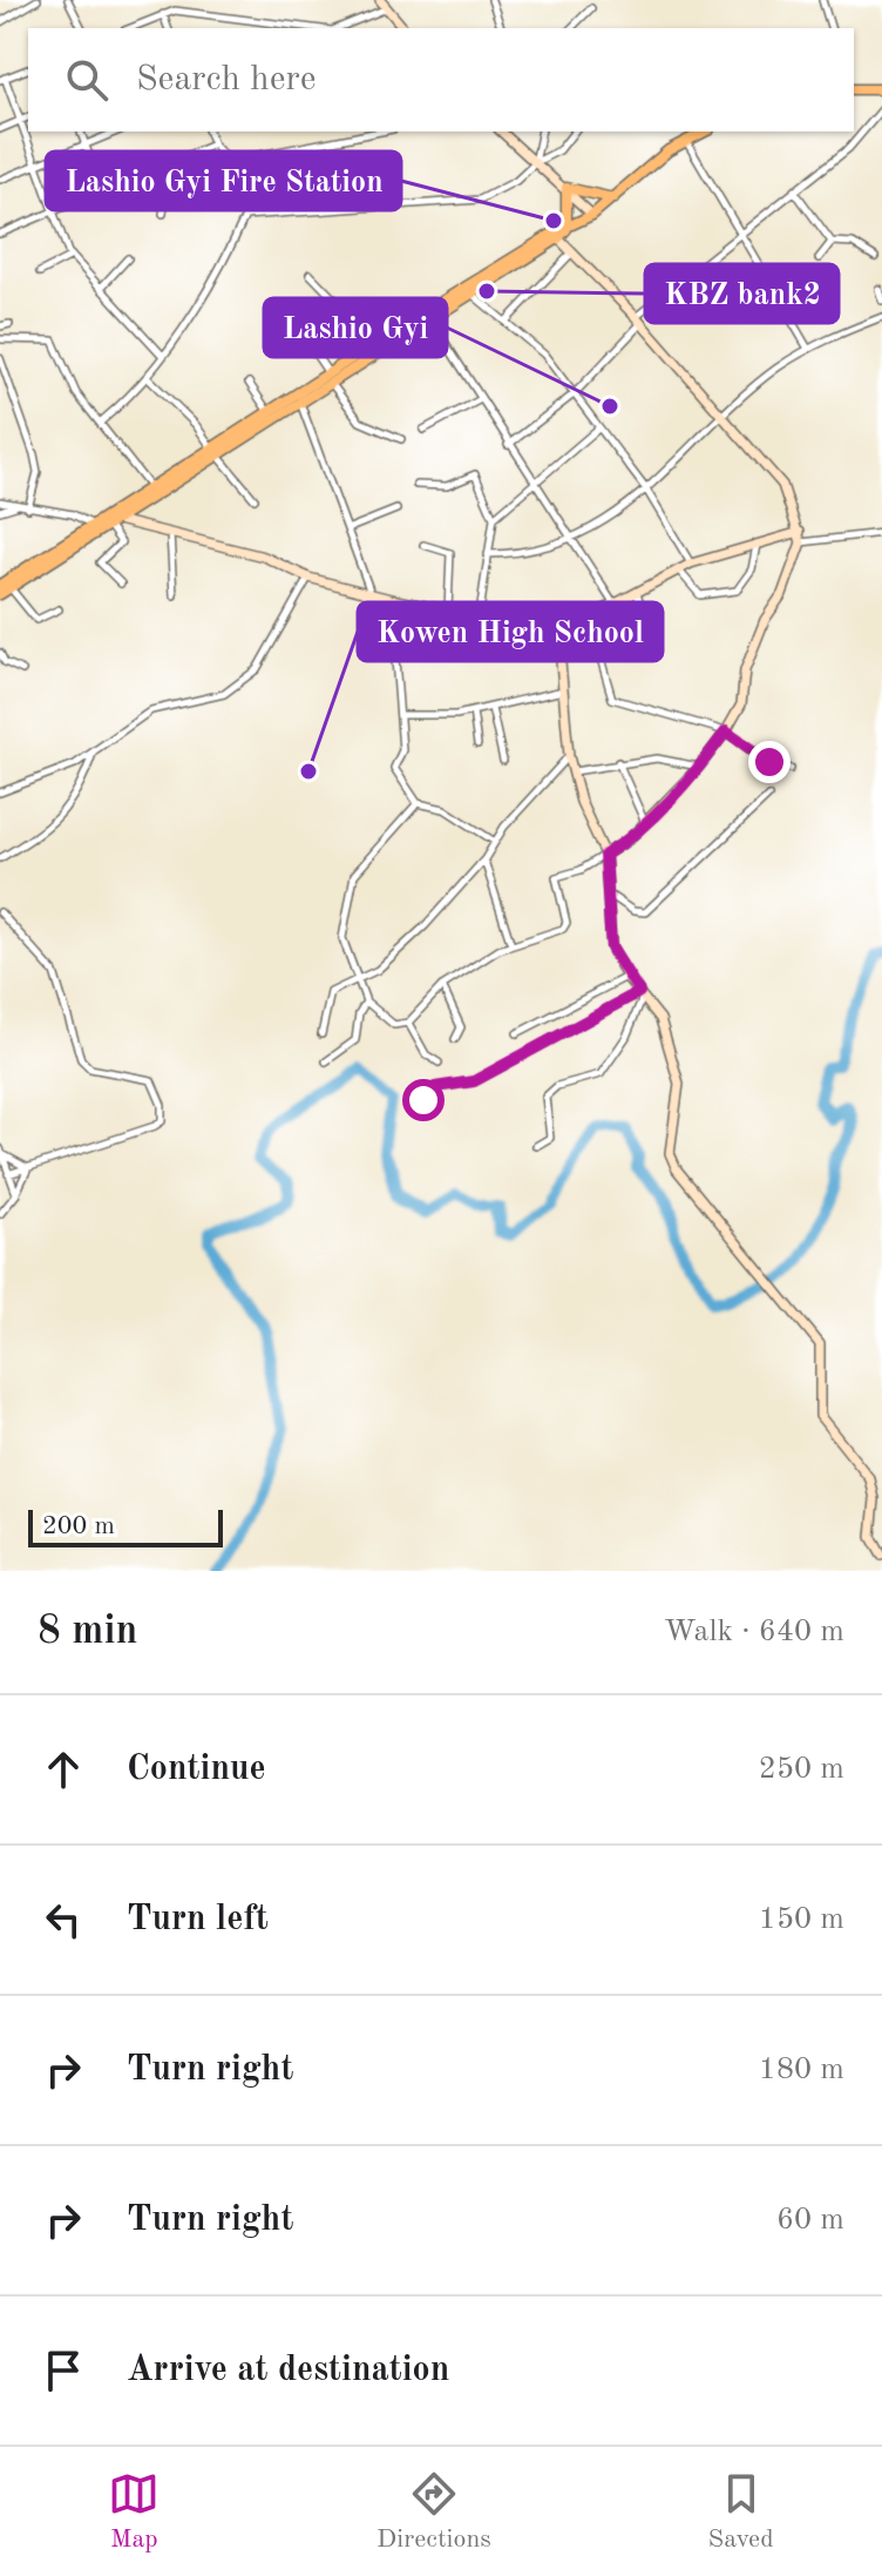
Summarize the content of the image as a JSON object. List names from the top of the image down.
{
  "places": [
    "Lashio Gyi Fire Station",
    "KBZ bank2",
    "Lashio Gyi",
    "Kowen High School"
  ],
  "scale_bar": "200 m",
  "page": {
    "search": "Search here",
    "scale": "200 m",
    "heading": ["8 min", "Walk · 640 m"],
    "list": [
      ["Continue", "250 m"],
      ["Turn left", "150 m"],
      ["Turn right", "180 m"],
      ["Turn right", "60 m"],
      "Arrive at destination"
    ],
    "nav": ["Map", "Directions", "Saved"]
  }
}
